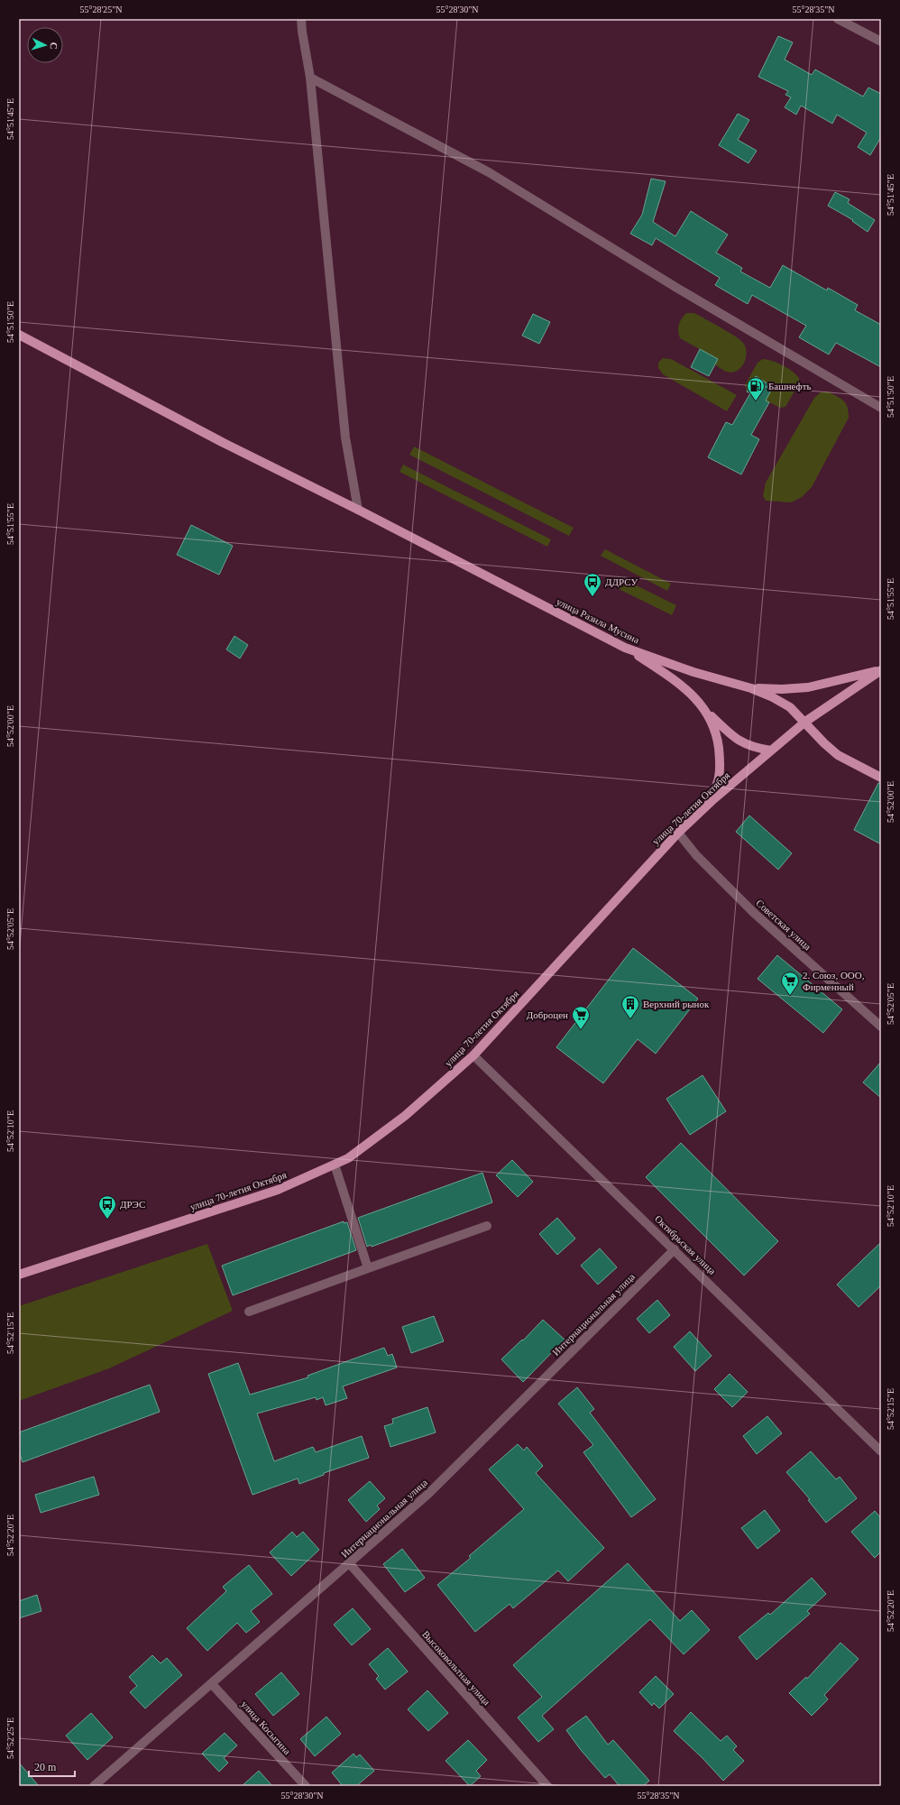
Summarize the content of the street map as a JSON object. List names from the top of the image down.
{
  "streets": {
    "main road": ["улица Разила Мусина", "улица 70-летия Октября"],
    "street": [
      "Советская улица",
      "Октябрьская улица",
      "Интернациональная улица",
      "Высоковольтная улица",
      "улица Косыгина"
    ]
  },
  "crossings": [
    ["улица Разила Мусина", "улица 70-летия Октября"],
    ["улица 70-летия Октября", "Советская улица"],
    ["улица 70-летия Октября", "Октябрьская улица"],
    ["Октябрьская улица", "Интернациональная улица"],
    ["Интернациональная улица", "Высоковольтная улица"],
    ["Интернациональная улица", "улица Косыгина"]
  ],
  "places": {
    "fuel station": ["Башнефть"],
    "bus stop": ["ДДРСУ", "ДРЭС"],
    "supermarket": ["2. Союз, ООО, Фирменный", "Доброцен"],
    "building": ["Верхний рынок"]
  },
  "scale_bar": "20 m",
  "north": "right",
  "coordinates": [
    "55°28'25\"N",
    "55°28'30\"N",
    "55°28'35\"N",
    "54°51'45\"E",
    "54°51'50\"E",
    "54°51'55\"E",
    "54°52'00\"E",
    "54°52'05\"E",
    "54°52'10\"E",
    "54°52'15\"E",
    "54°52'20\"E",
    "54°52'25\"E"
  ]
}
